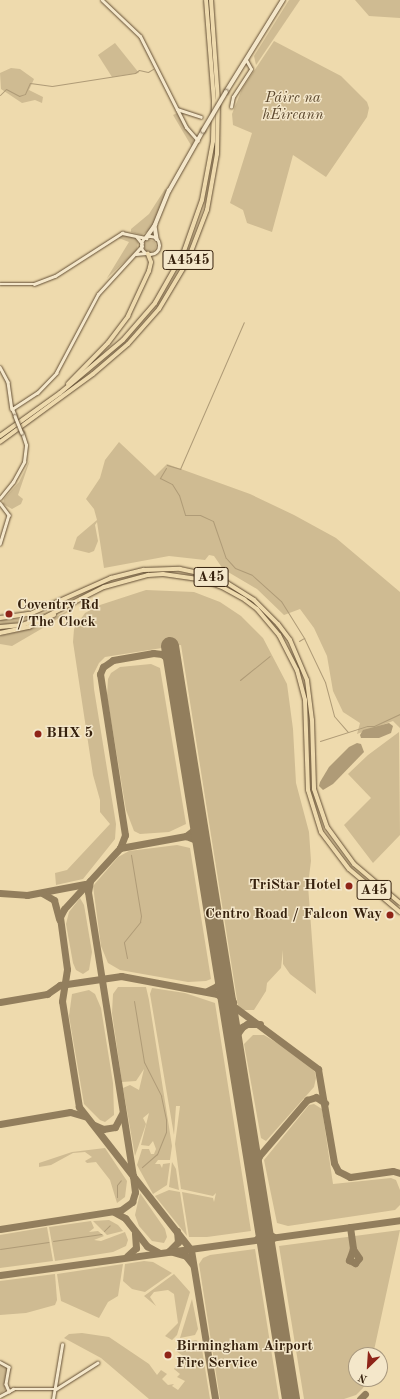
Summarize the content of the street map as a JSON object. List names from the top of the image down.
{
  "streets": {
    "highway": ["A4545", "A45"]
  },
  "parks": ["Páirc na hÉireann"],
  "places": [
    "Coventry Rd / The Clock",
    "BHX 5",
    "TriStar Hotel",
    "Centro Road / Falcon Way",
    "Birmingham Airport Fire Service"
  ],
  "north": "bottom left"
}
